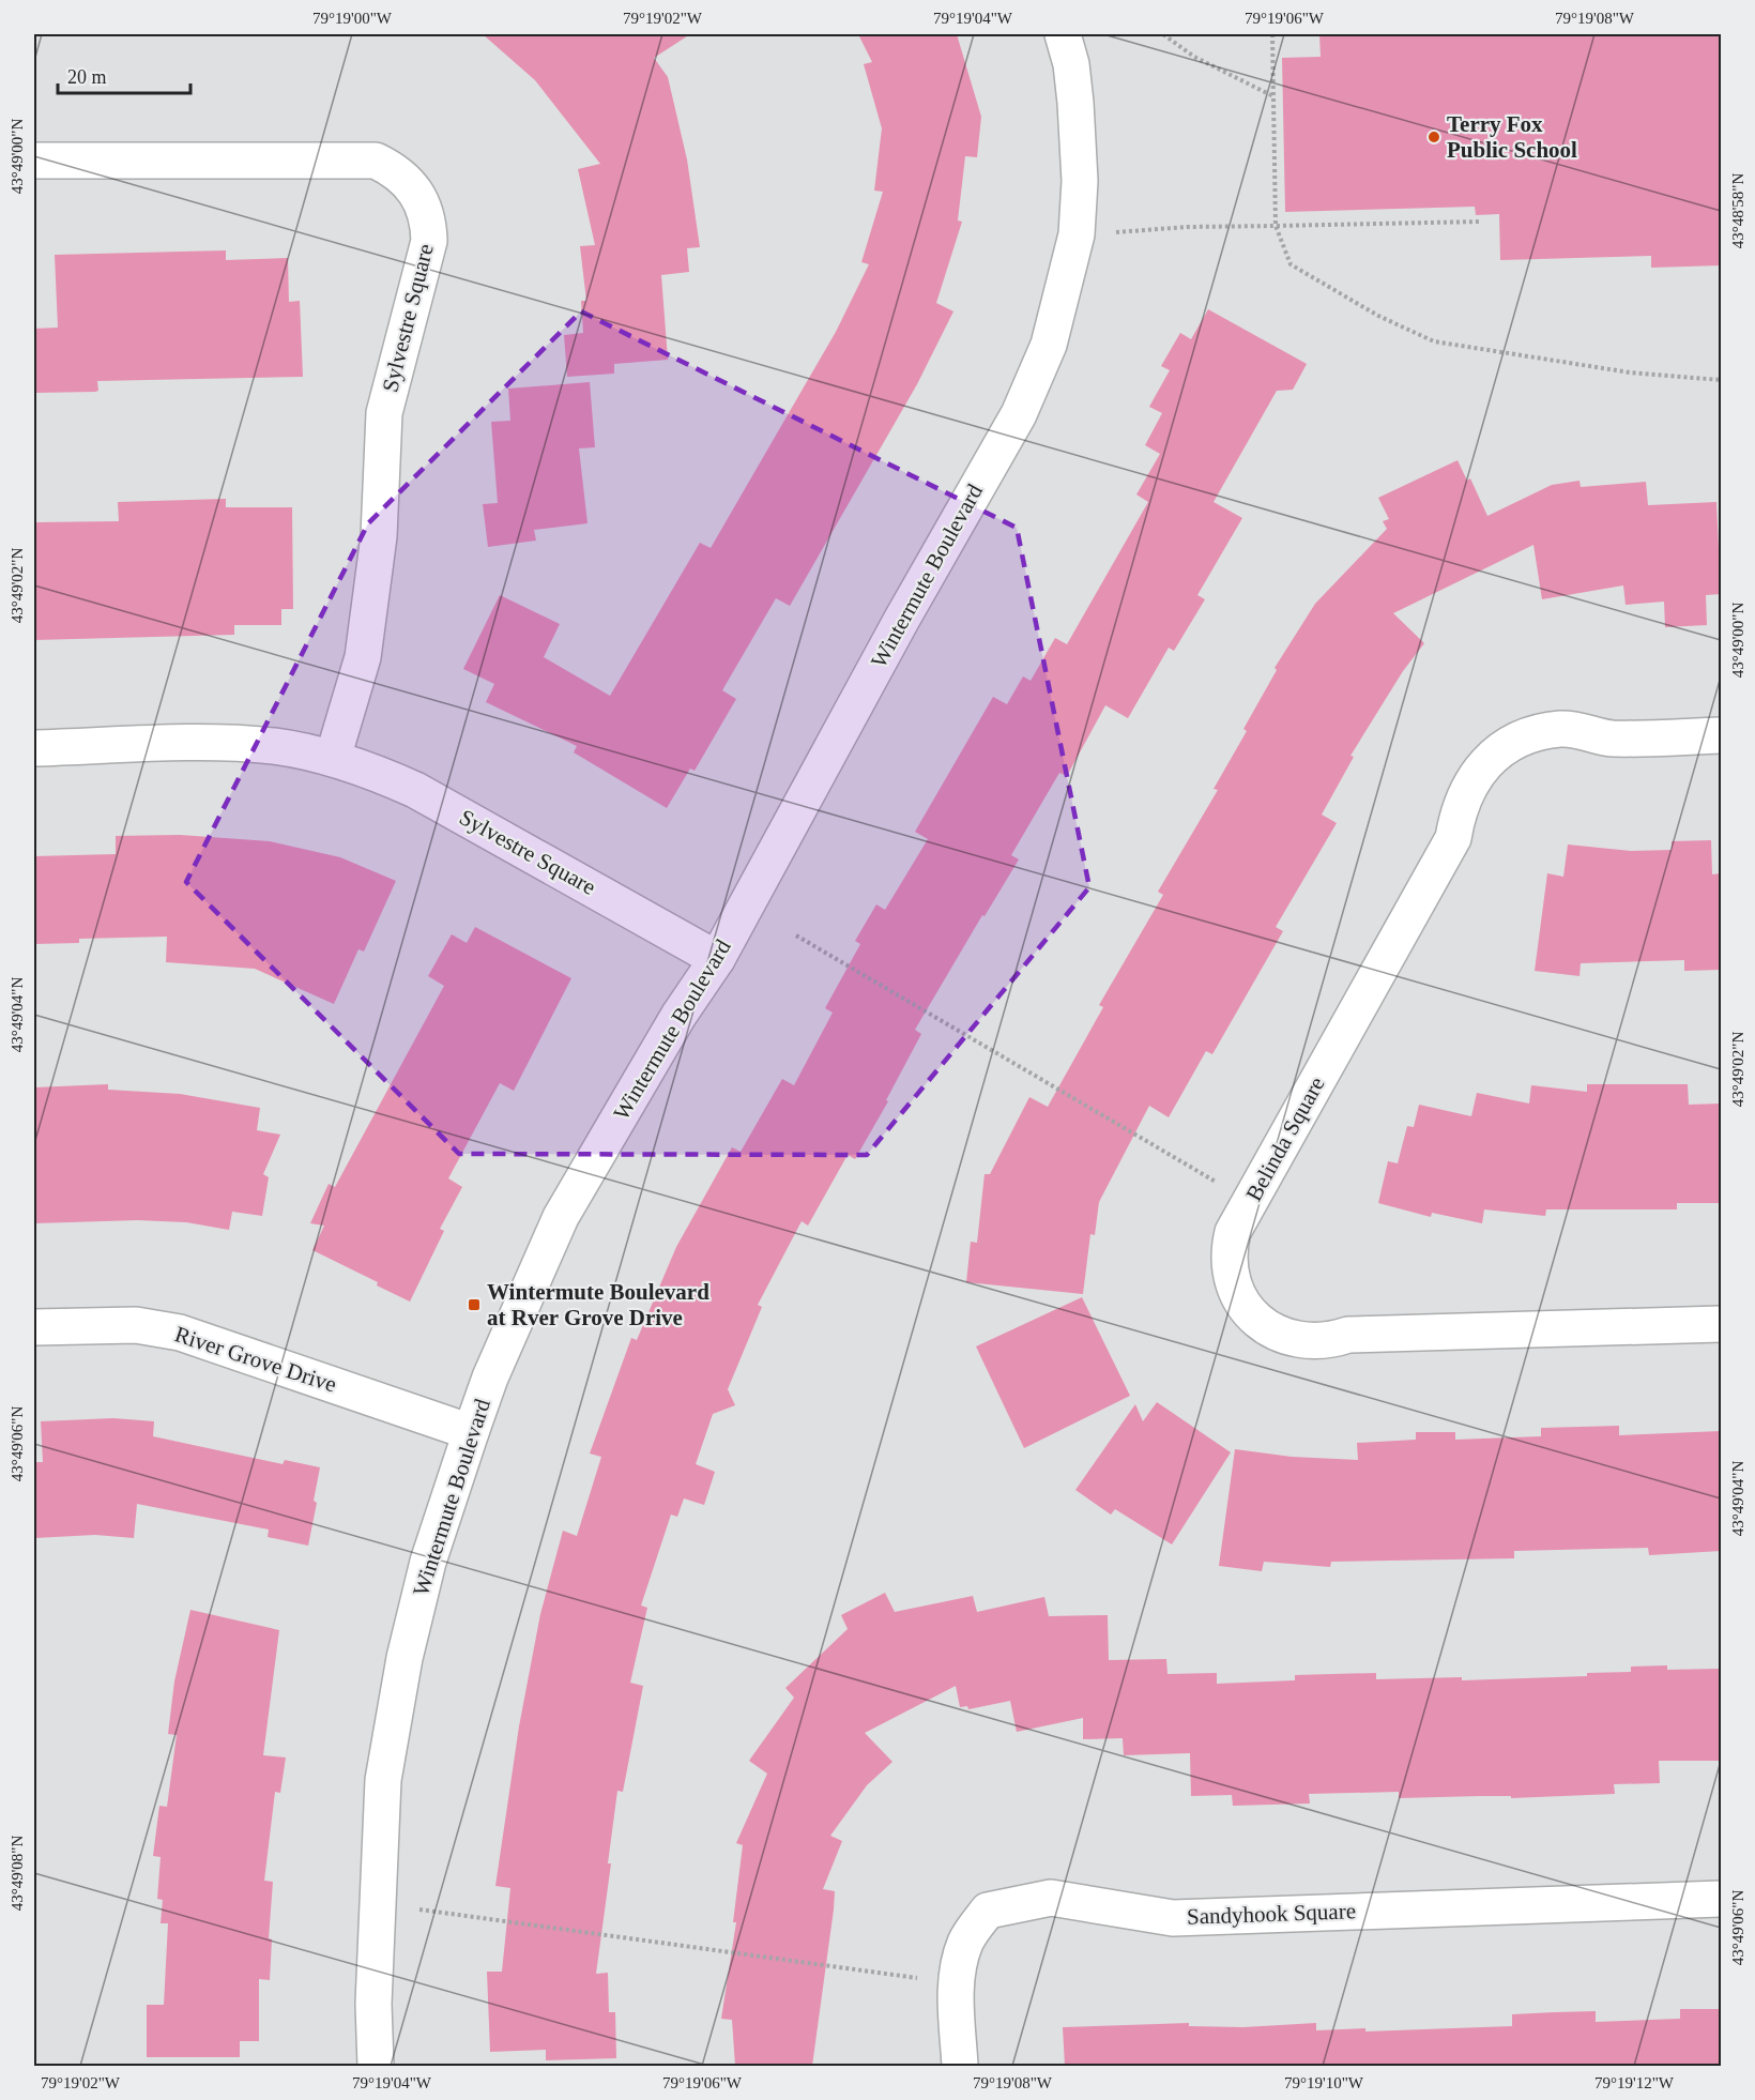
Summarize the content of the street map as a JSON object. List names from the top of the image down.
{
  "streets": {
    "street": [
      "Sylvestre Square",
      "Wintermute Boulevard",
      "Belinda Square",
      "River Grove Drive",
      "Sandyhook Square"
    ]
  },
  "crossings": [
    ["Sylvestre Square", "Wintermute Boulevard"],
    ["Wintermute Boulevard", "River Grove Drive"]
  ],
  "places": {
    "other": ["Terry Fox Public School"],
    "transit": ["Wintermute Boulevard at Rver Grove Drive"]
  },
  "scale_bar": "20 m",
  "coordinates": [
    "79°19'00\"W",
    "79°19'02\"W",
    "79°19'04\"W",
    "79°19'06\"W",
    "79°19'08\"W",
    "43°49'00\"N",
    "43°48'58\"N",
    "43°49'02\"N",
    "43°49'04\"N",
    "43°49'06\"N",
    "43°49'08\"N",
    "79°19'10\"W",
    "79°19'12\"W"
  ]
}
